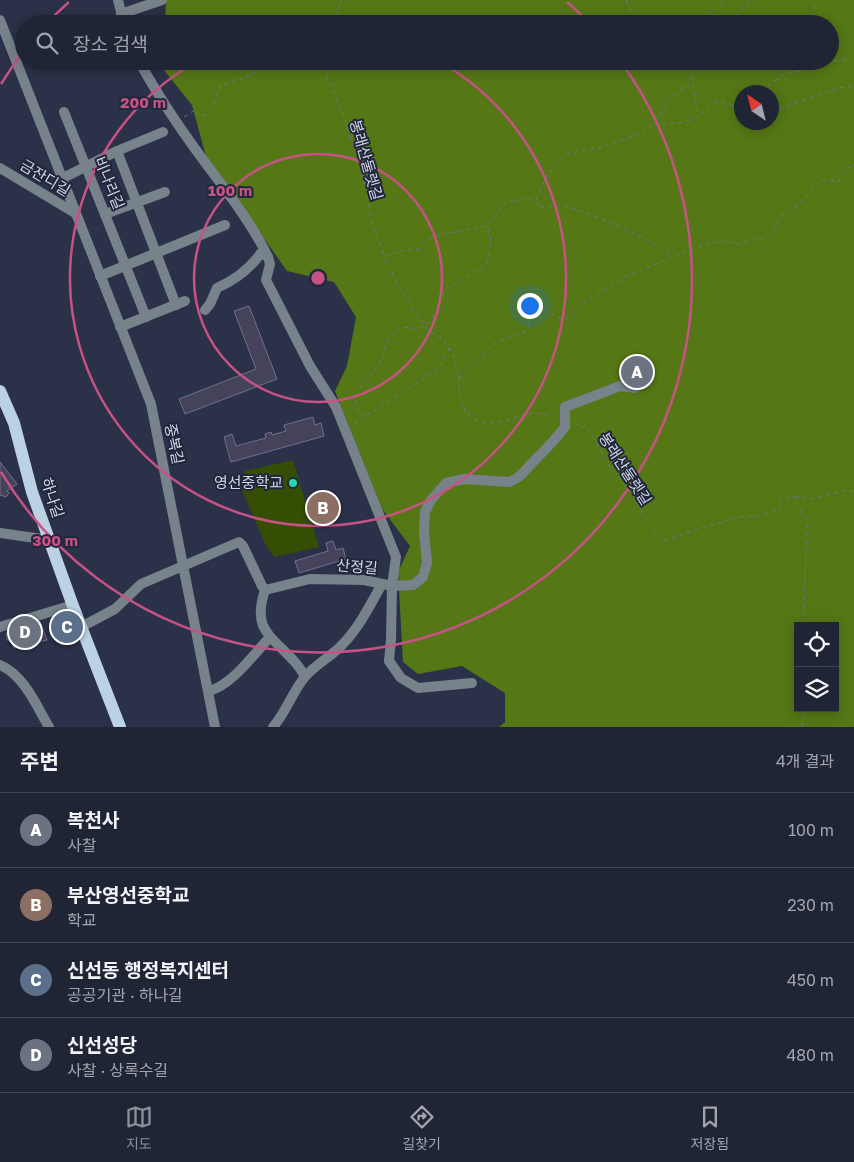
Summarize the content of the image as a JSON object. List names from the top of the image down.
{
  "streets": {
    "main road": ["하나길"],
    "street": [
      "금잔디길",
      "비나리길",
      "중복길",
      "산정길"
    ],
    "path": ["봉래산둘렛길"]
  },
  "crossings": [
    ["금잔디길", "중복길"]
  ],
  "places": ["영선중학교"],
  "north": "top left",
  "page": {
    "search": "장소 검색",
    "pins": [
      "A",
      "B",
      "C",
      "D"
    ],
    "heading": ["주변", "4개 결과"],
    "list": [
      {
        "mark": "A",
        "name": "복천사",
        "note": "사찰",
        "value": "100 m"
      },
      {
        "mark": "B",
        "name": "부산영선중학교",
        "note": "학교",
        "value": "230 m"
      },
      {
        "mark": "C",
        "name": "신선동 행정복지센터",
        "note": "공공기관 · 하나길",
        "value": "450 m"
      },
      {
        "mark": "D",
        "name": "신선성당",
        "note": "사찰 · 상록수길",
        "value": "480 m"
      }
    ],
    "nav": ["지도", "길찾기", "저장됨"]
  },
  "rings": ["200 m", "100 m", "300 m"]
}
